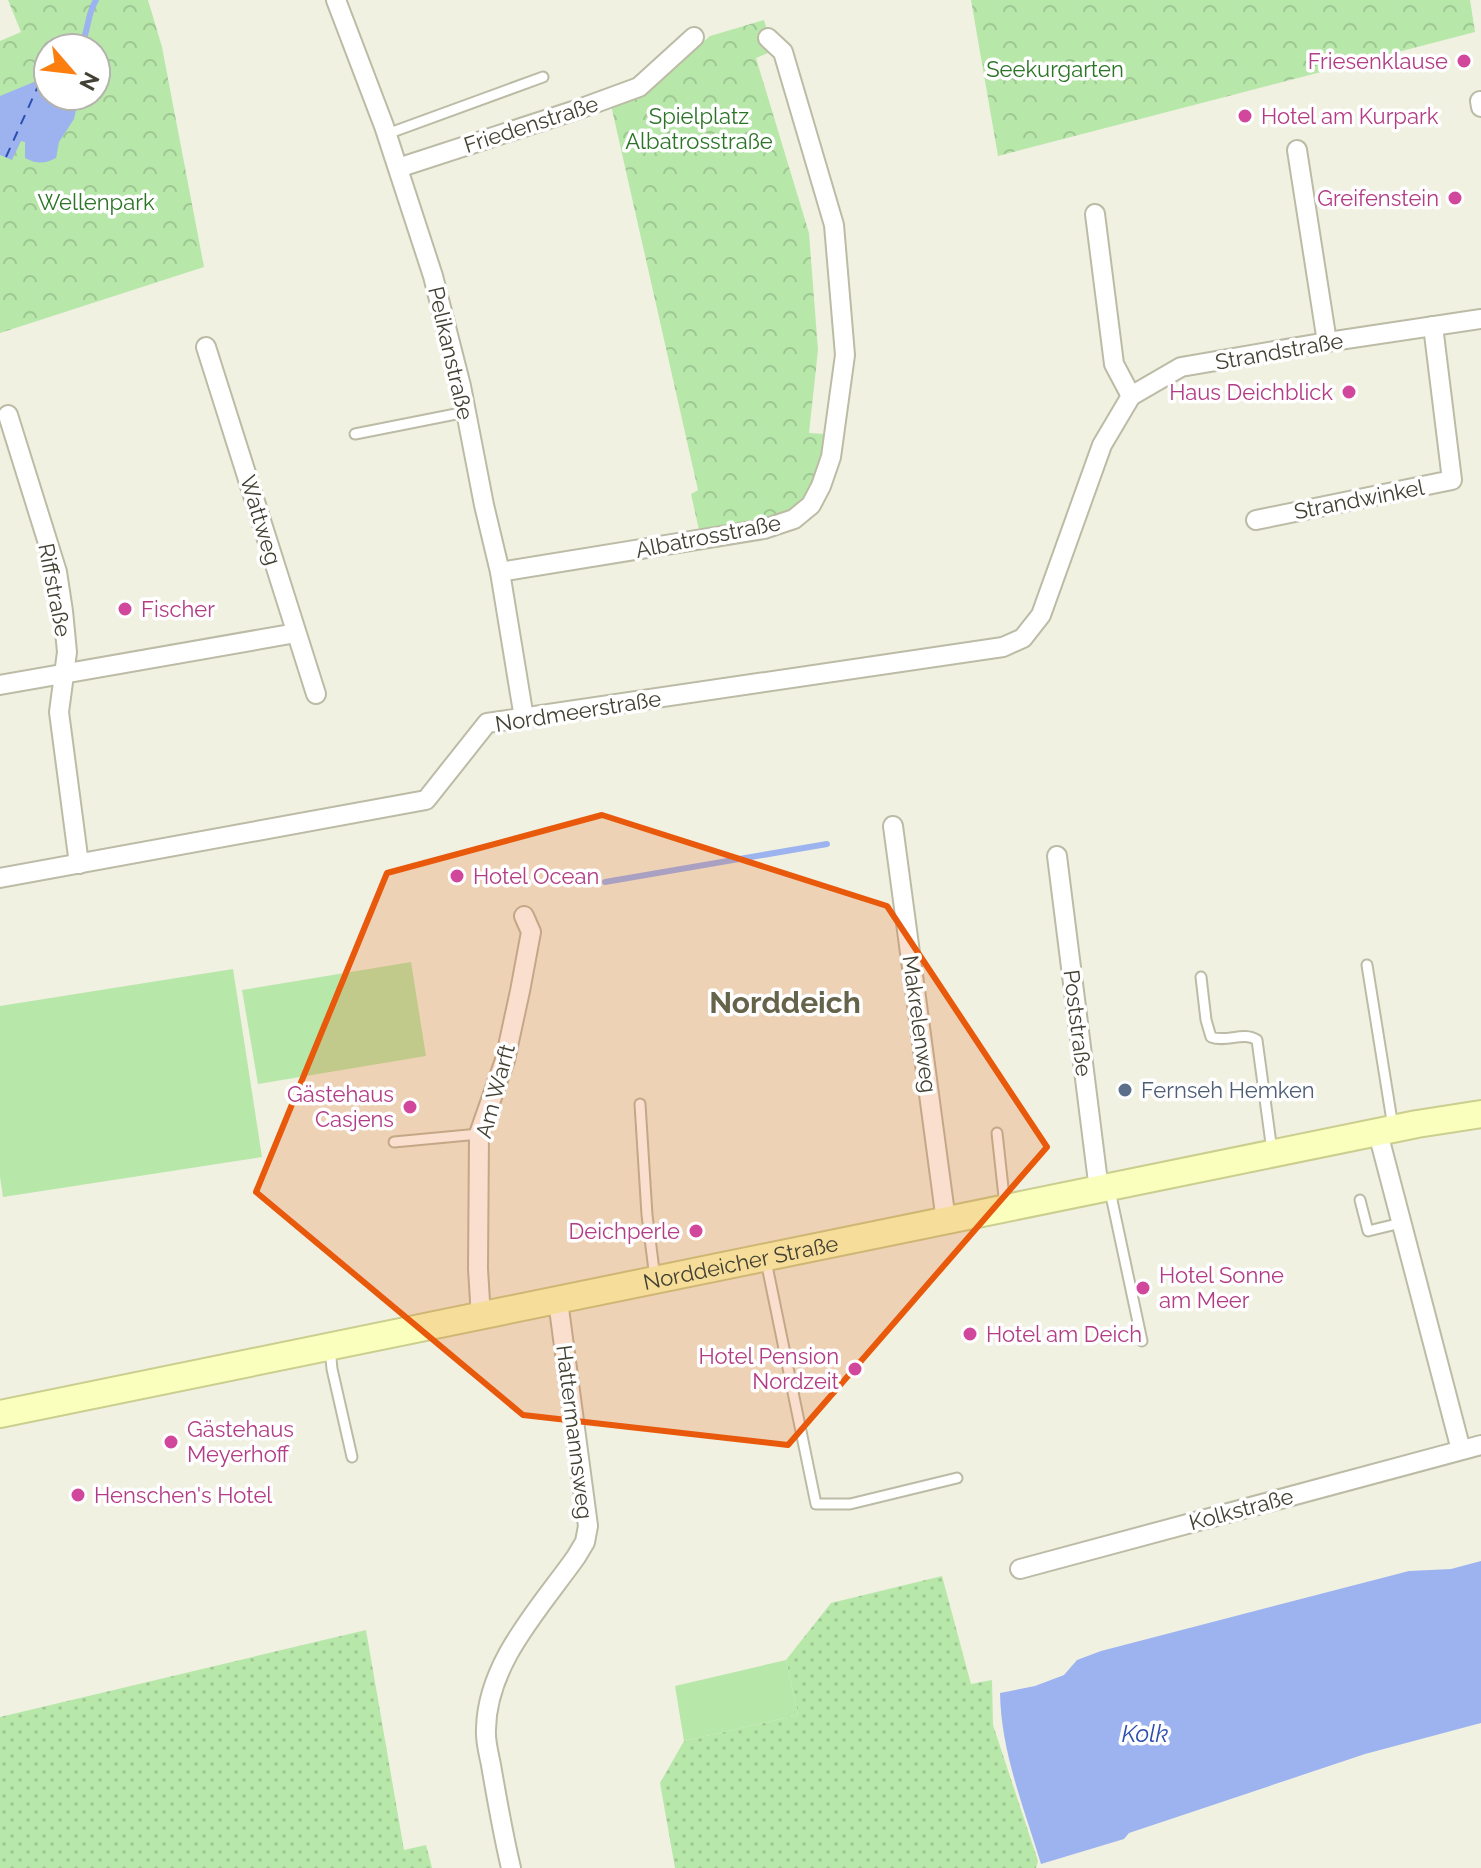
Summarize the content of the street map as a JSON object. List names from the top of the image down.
{
  "streets": {
    "street": [
      "Friedenstraße",
      "Strandstraße",
      "Pelikanstraße",
      "Strandwinkel",
      "Wattweg",
      "Albatrosstraße",
      "Riffstraße",
      "Nordmeerstraße",
      "Poststraße",
      "Makrelenweg",
      "Am Warft",
      "Norddeicher Straße",
      "Hattermannsweg",
      "Kolkstraße"
    ]
  },
  "crossings": [
    ["Friedenstraße", "Pelikanstraße"],
    ["Strandstraße", "Strandwinkel"],
    ["Strandstraße", "Nordmeerstraße"],
    ["Pelikanstraße", "Albatrosstraße"],
    ["Pelikanstraße", "Nordmeerstraße"],
    ["Riffstraße", "Nordmeerstraße"],
    ["Poststraße", "Norddeicher Straße"],
    ["Makrelenweg", "Norddeicher Straße"],
    ["Am Warft", "Norddeicher Straße"],
    ["Norddeicher Straße", "Hattermannsweg"]
  ],
  "districts": ["Norddeich"],
  "water": ["Kolk"],
  "parks": ["Seekurgarten", "Spielplatz Albatrosstraße", "Wellenpark"],
  "places": [
    "Friesenklause",
    "Hotel am Kurpark",
    "Greifenstein",
    "Haus Deichblick",
    "Fischer",
    "Hotel Ocean",
    "Fernseh Hemken",
    "Gästehaus Casjens",
    "Deichperle",
    "Hotel Sonne am Meer",
    "Hotel am Deich",
    "Hotel Pension Nordzeit",
    "Gästehaus Meyerhoff",
    "Henschen's Hotel"
  ],
  "north": "bottom right"
}
